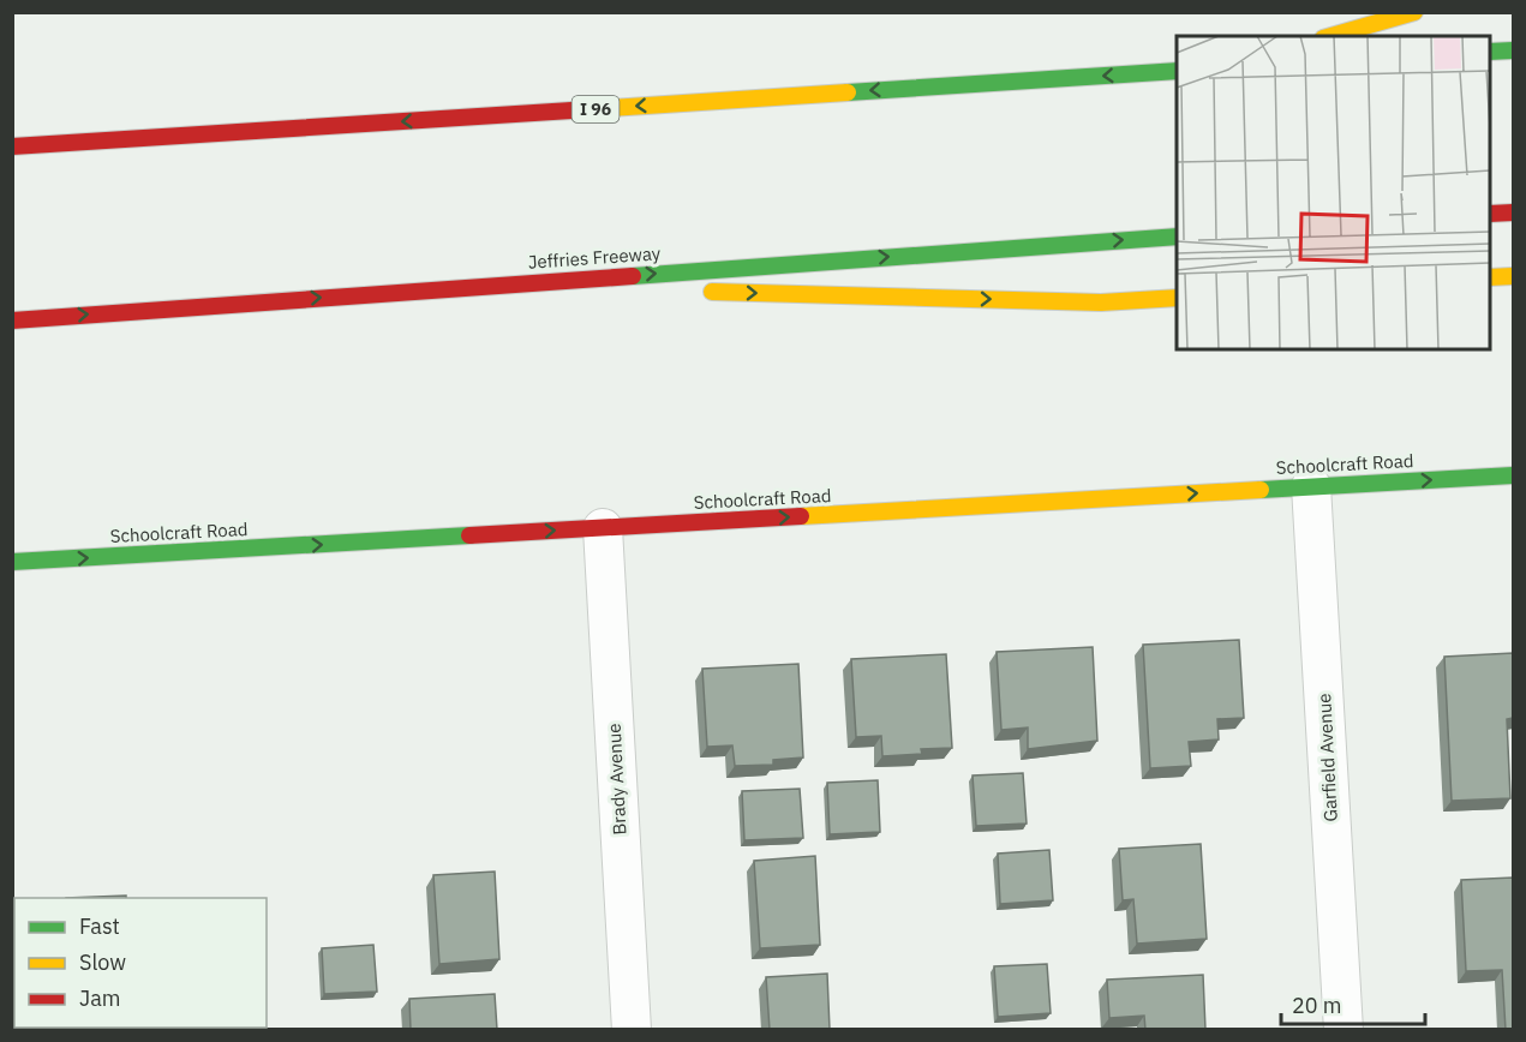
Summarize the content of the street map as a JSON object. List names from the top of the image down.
{
  "streets": {
    "main road": ["I 96", "Jeffries Freeway", "Schoolcraft Road"],
    "street": ["Garfield Avenue", "Brady Avenue"]
  },
  "crossings": [
    ["Schoolcraft Road", "Garfield Avenue"],
    ["Schoolcraft Road", "Brady Avenue"]
  ],
  "one_way": ["Schoolcraft Road"],
  "legend": ["Fast", "Slow", "Jam"],
  "scale_bar": "20 m"
}
